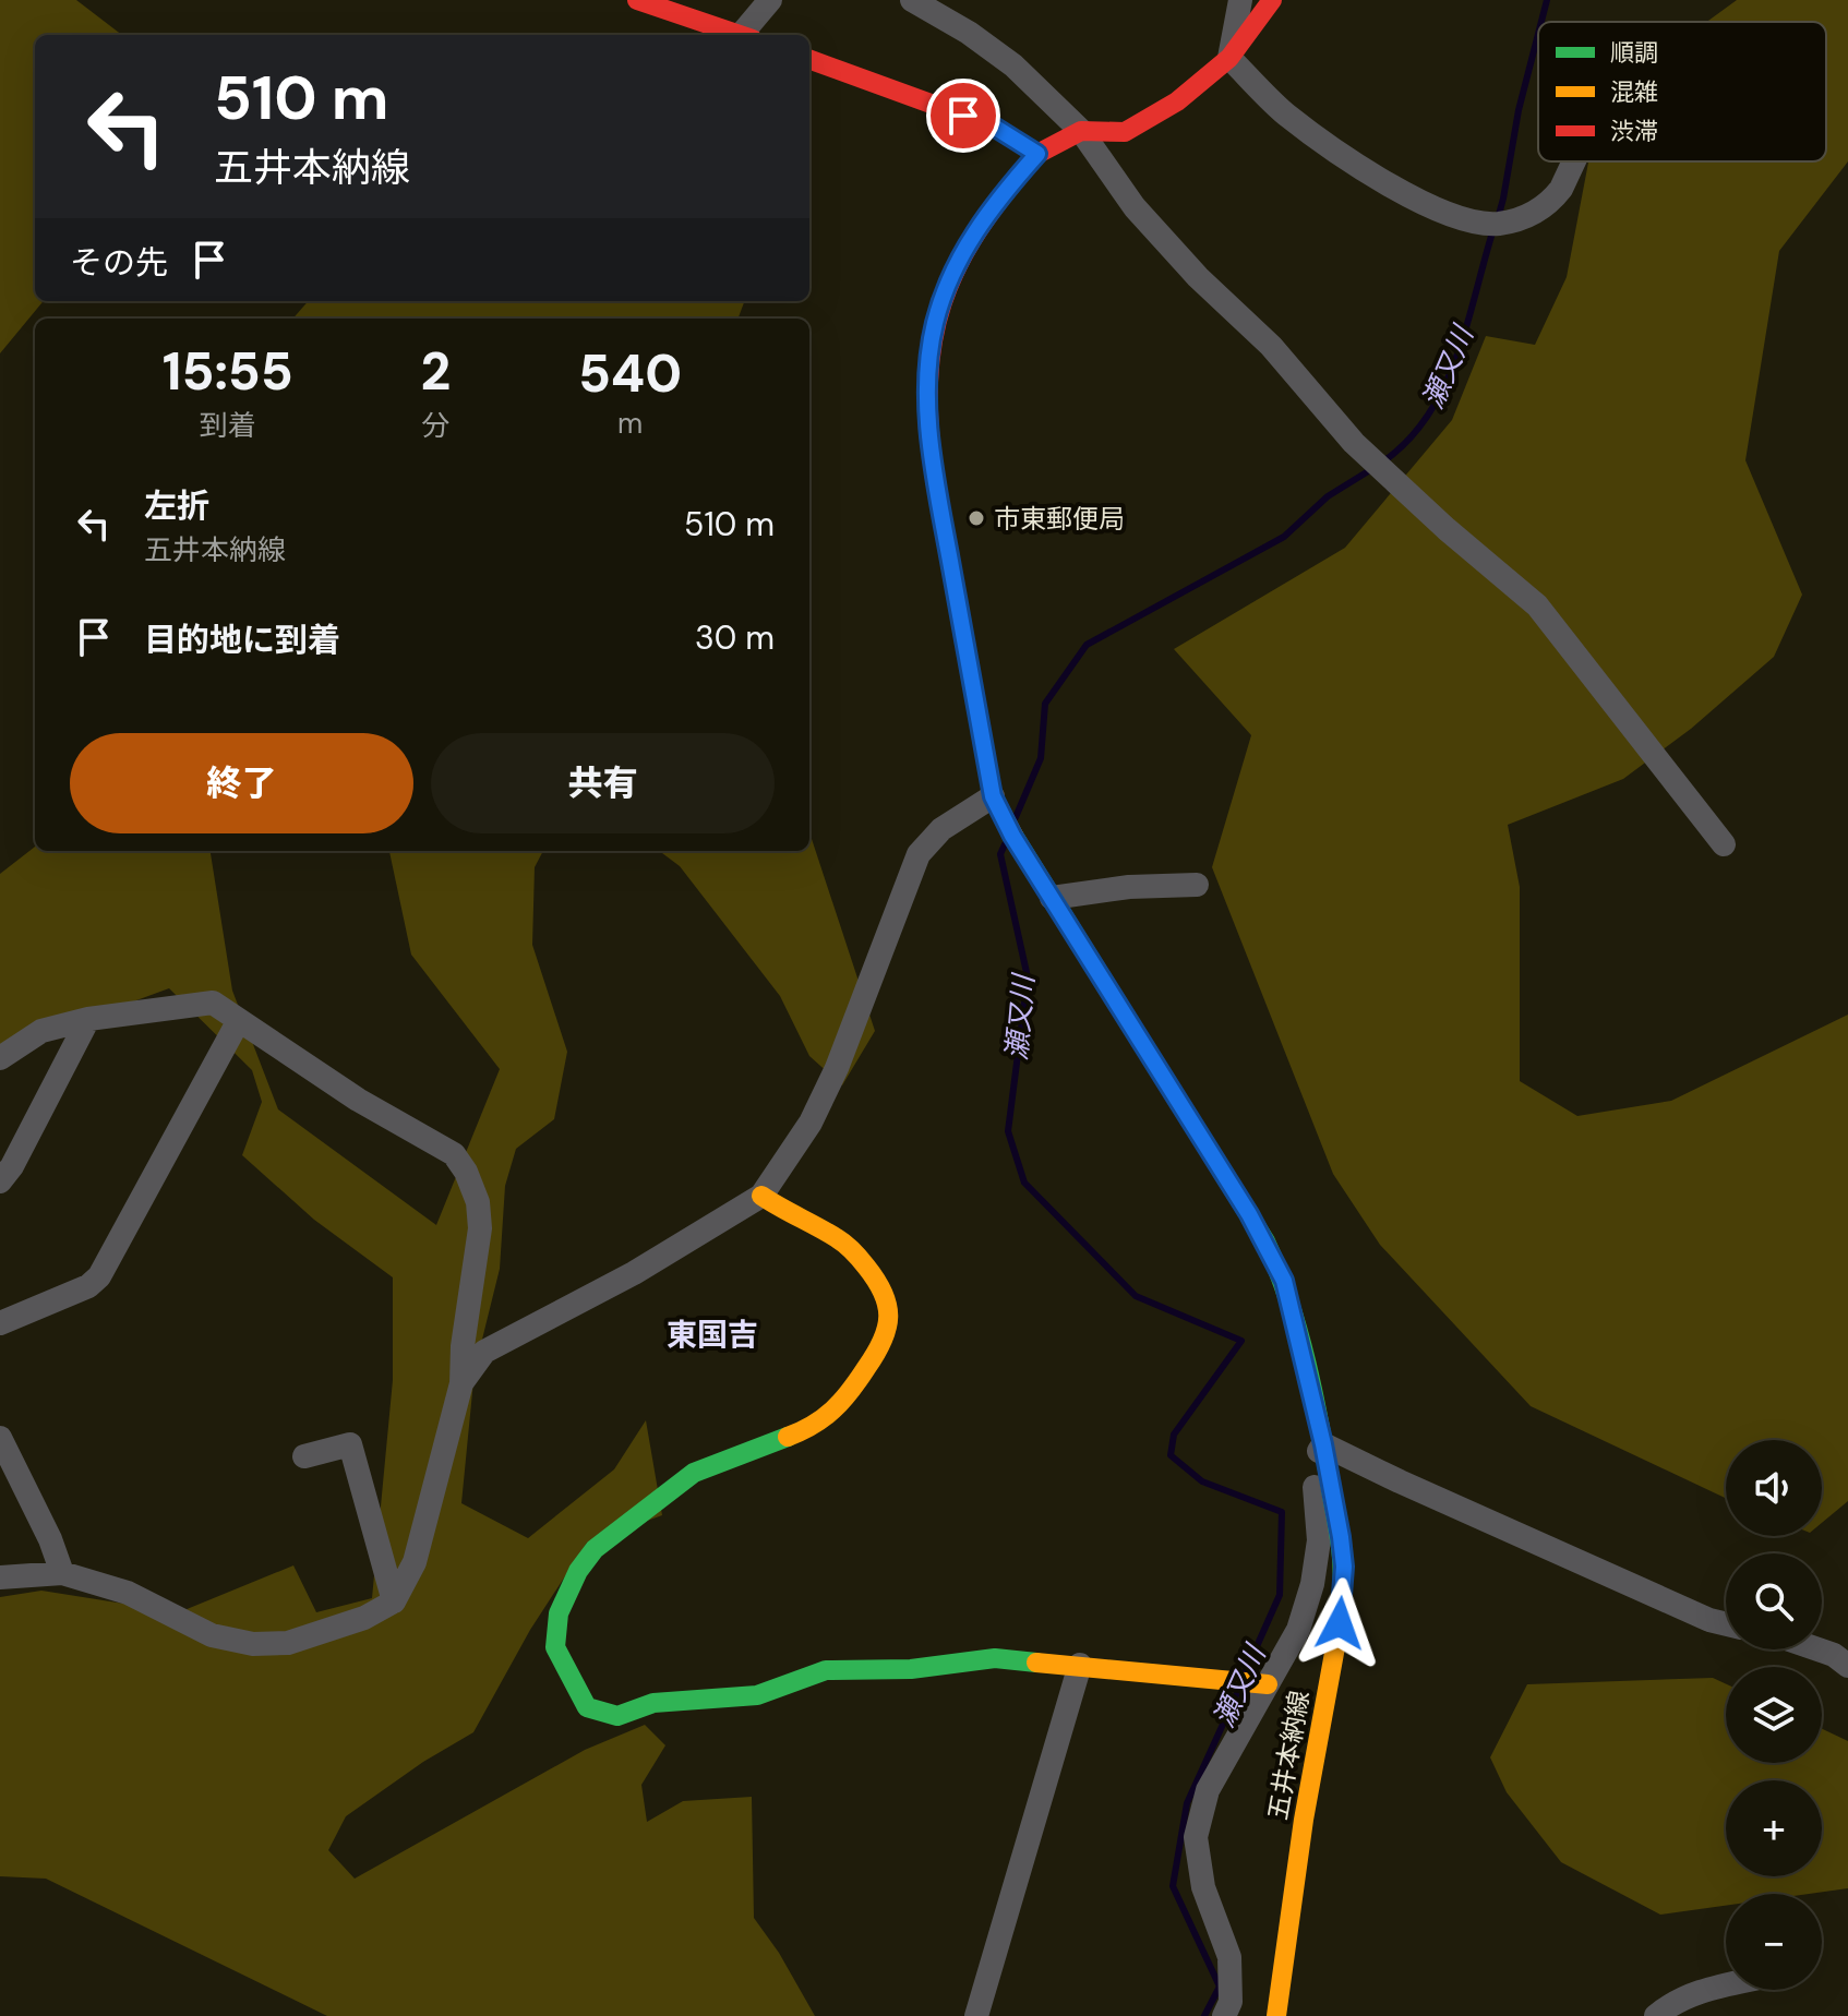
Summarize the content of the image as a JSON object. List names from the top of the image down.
{
  "streets": {
    "main road": ["五井本納線"]
  },
  "districts": ["東国吉"],
  "water": ["瀬又川"],
  "places": ["市東郵便局"],
  "legend": ["順調", "混雑", "渋滞"],
  "page": {
    "turn": ["510 m", "五井本納線"],
    "then": "その先",
    "eta": [
      "15:55",
      "到着",
      "2",
      "分",
      "540",
      "m"
    ],
    "list": [
      {
        "name": "左折",
        "note": "五井本納線",
        "value": "510 m"
      },
      {
        "name": "目的地に到着",
        "value": "30 m"
      }
    ],
    "buttons": ["終了", "共有"],
    "map_buttons": ["+", "−"]
  }
}
